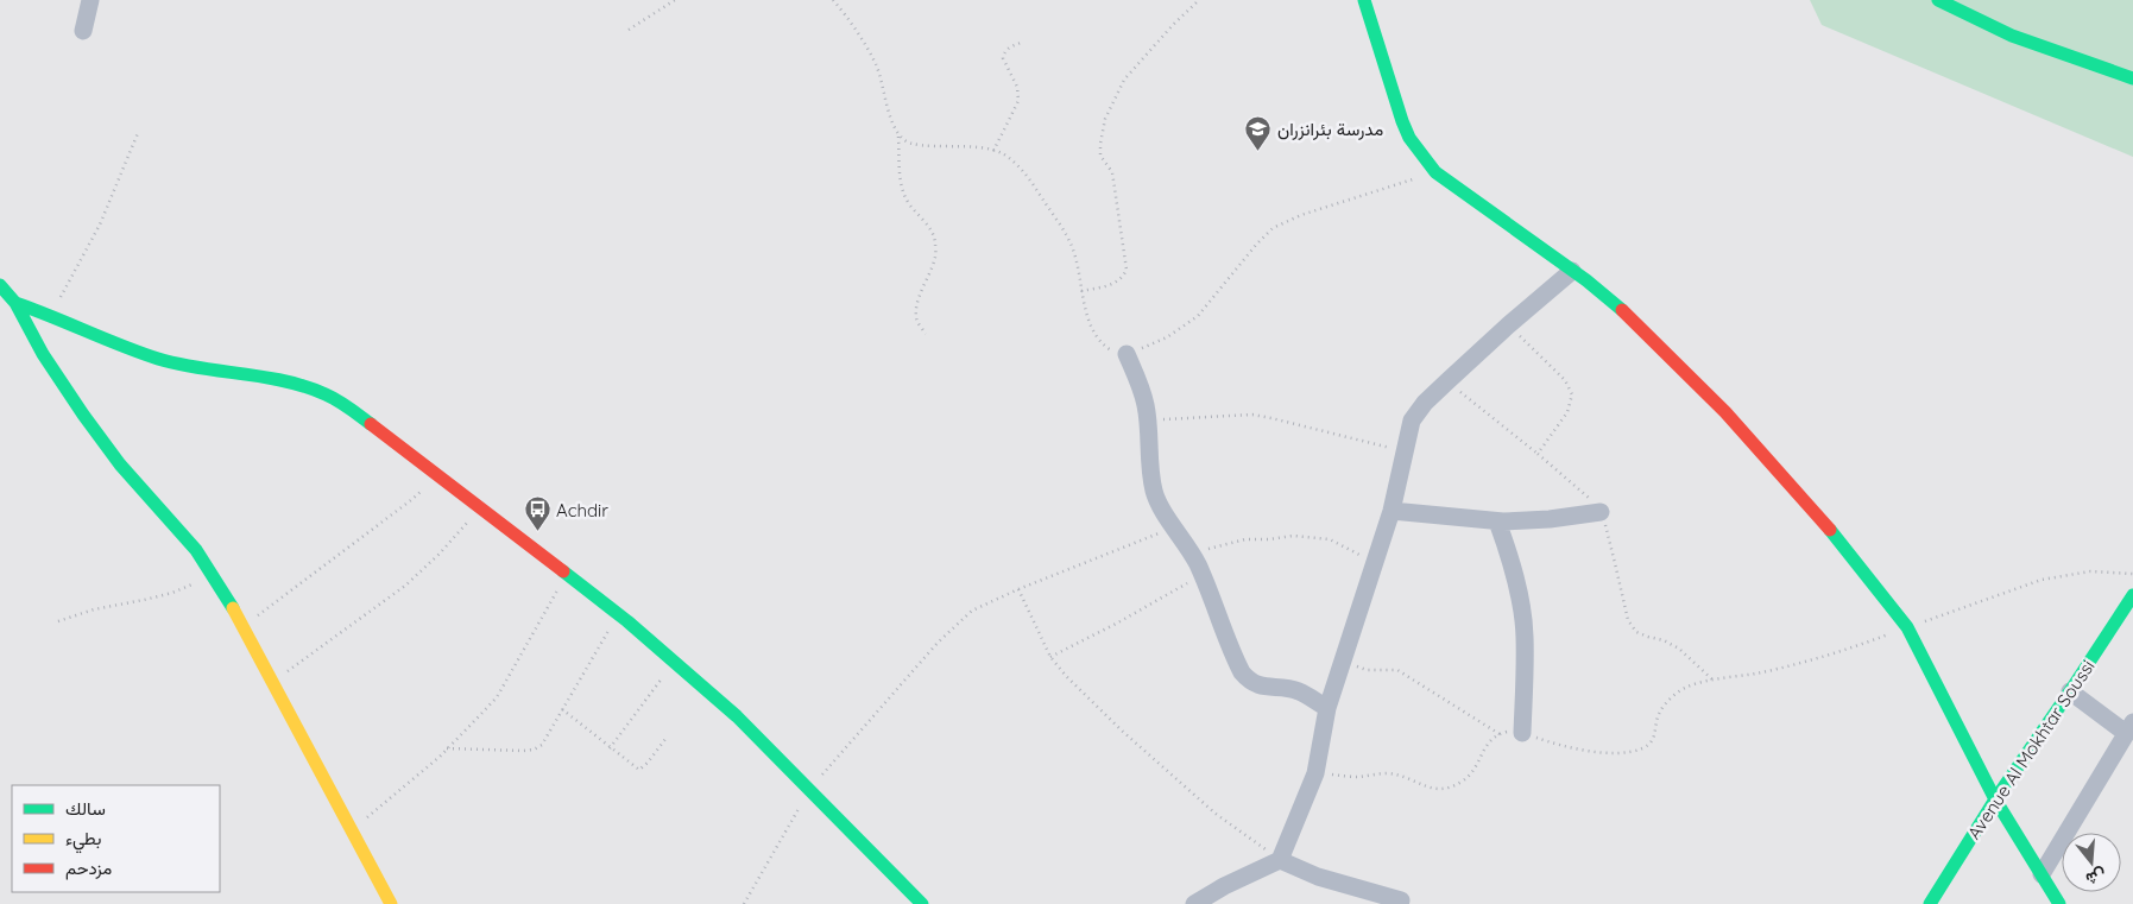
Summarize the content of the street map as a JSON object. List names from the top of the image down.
{
  "streets": {
    "street": ["Avenue Al Mokhtar Soussi"]
  },
  "places": {
    "school or university": ["مدرسة بئرانزران"],
    "bus stop": ["Achdir"]
  },
  "legend": ["سالك", "بطيء", "مزدحم"],
  "north": "bottom"
}
